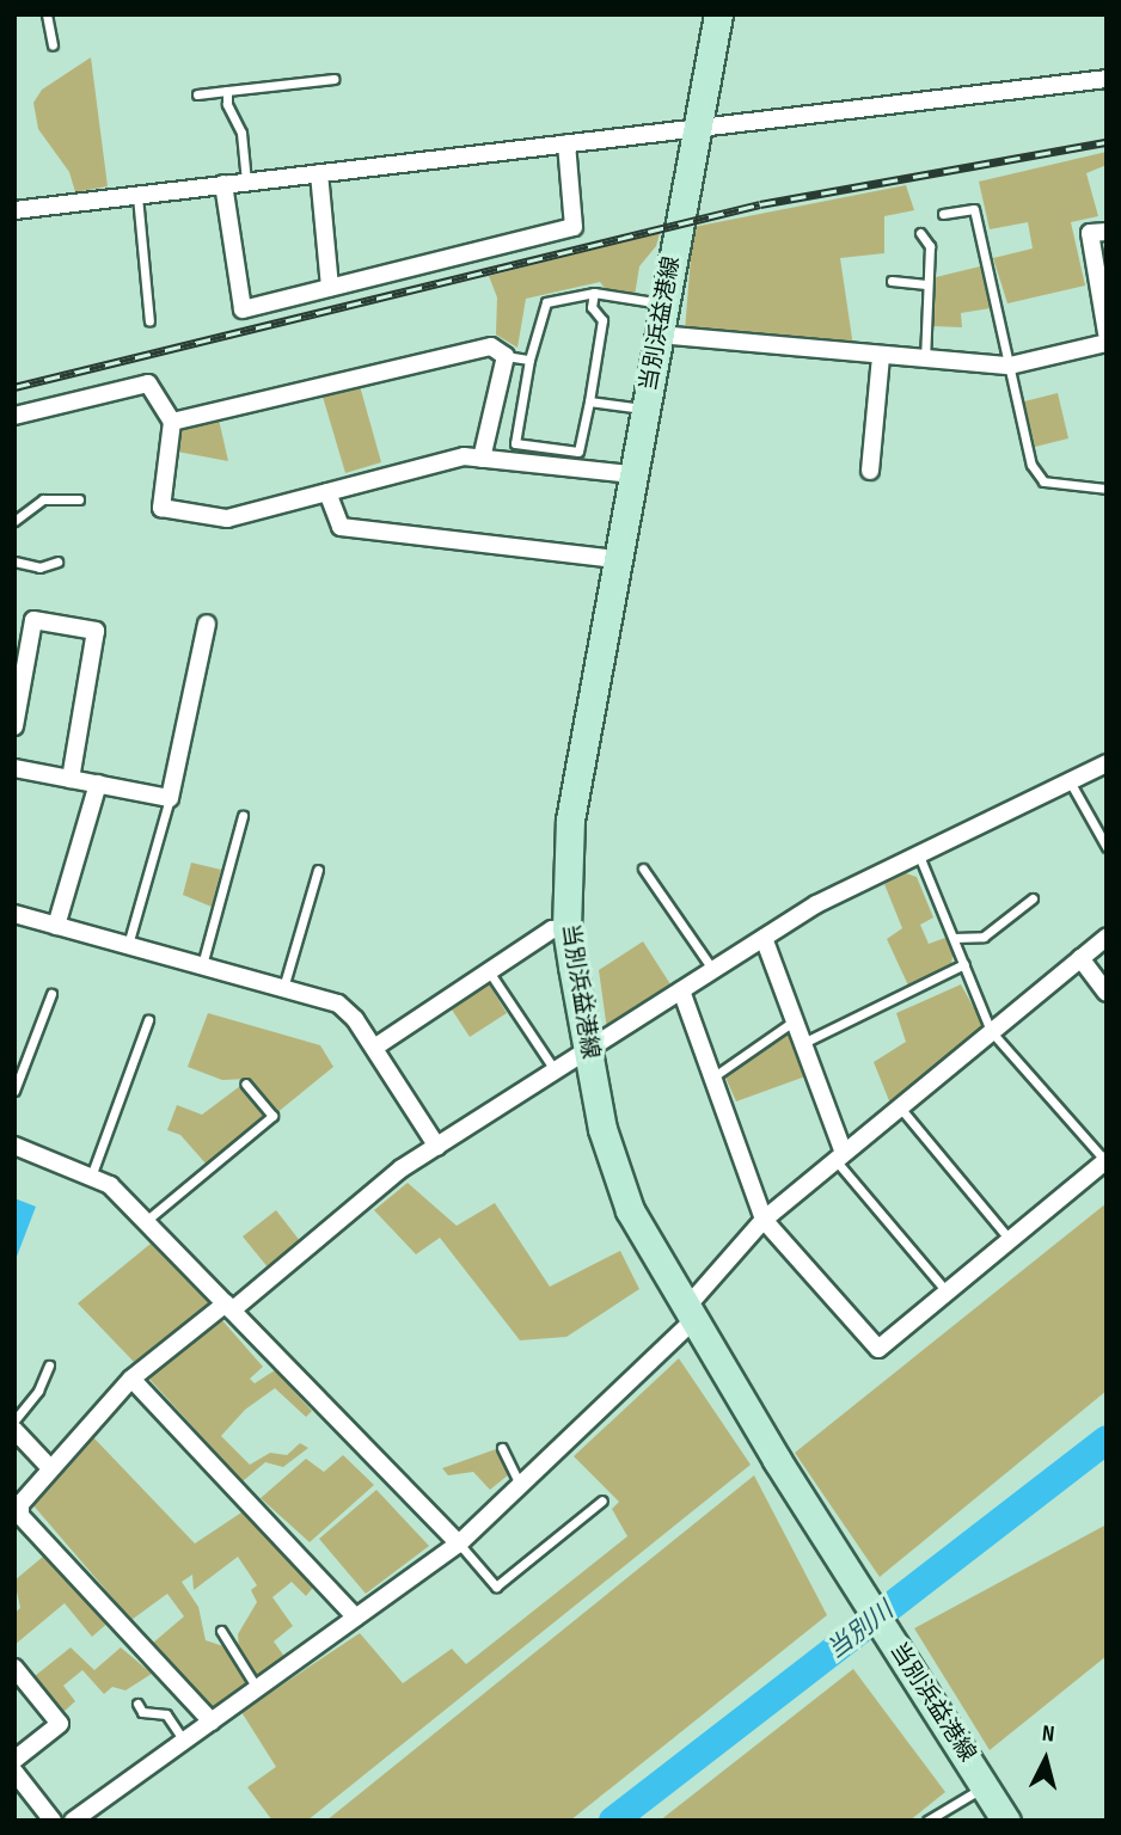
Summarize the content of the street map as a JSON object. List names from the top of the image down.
{
  "streets": {
    "main road": ["当別浜益港線"]
  },
  "water": ["当別川"],
  "north": "top"
}
